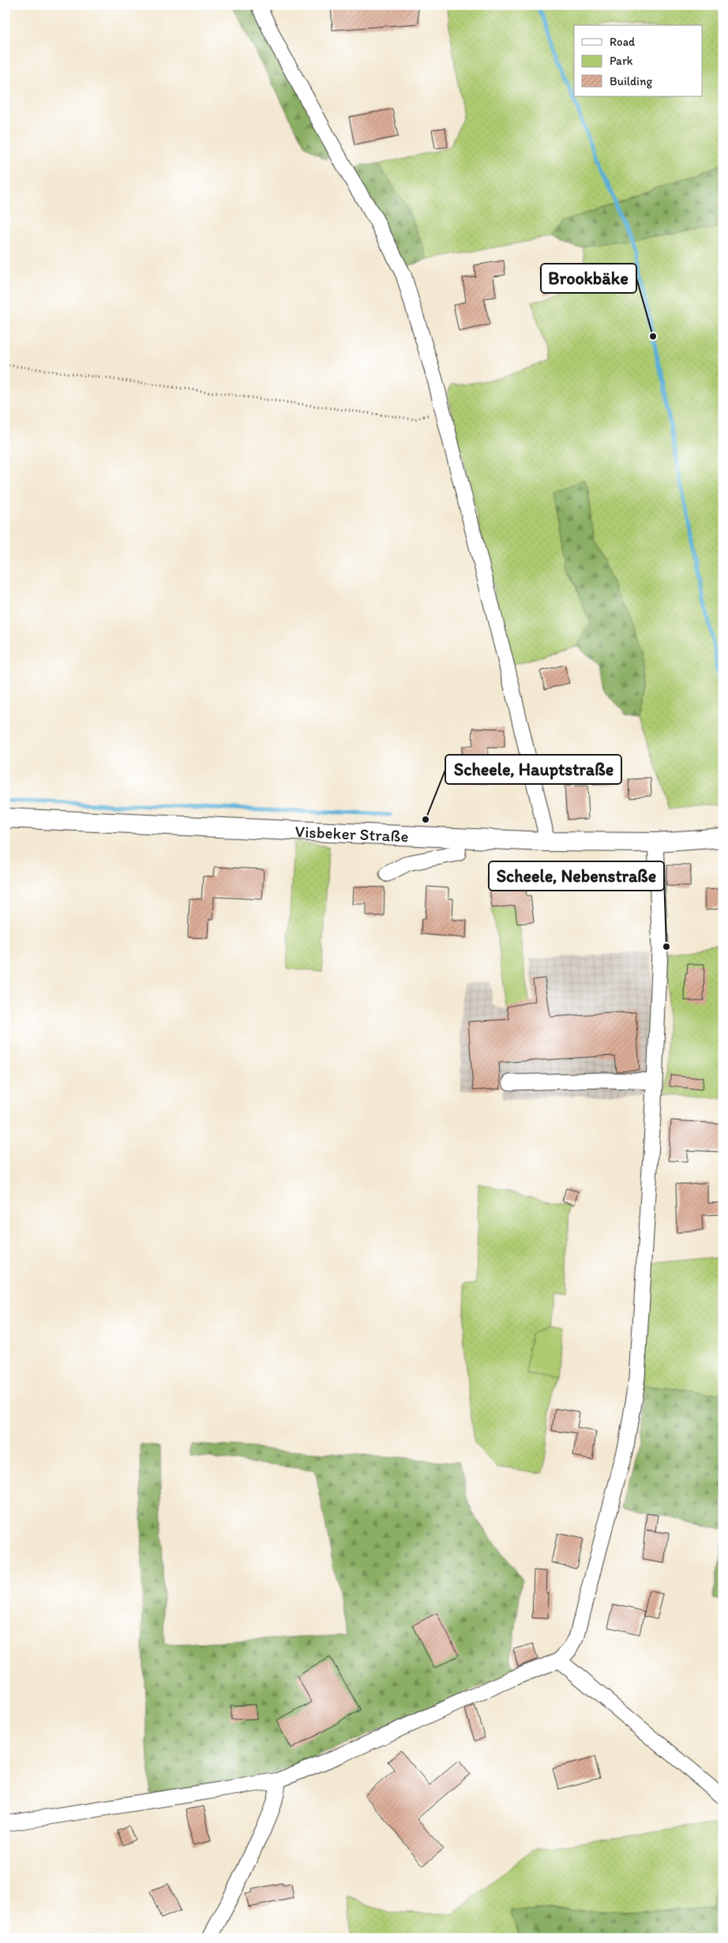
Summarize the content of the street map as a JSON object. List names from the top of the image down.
{
  "streets": {
    "main road": ["Visbeker Straße"]
  },
  "places": ["Brookbäke", "Scheele, Hauptstraße", "Scheele, Nebenstraße"],
  "legend": ["Road", "Park", "Building"]
}
